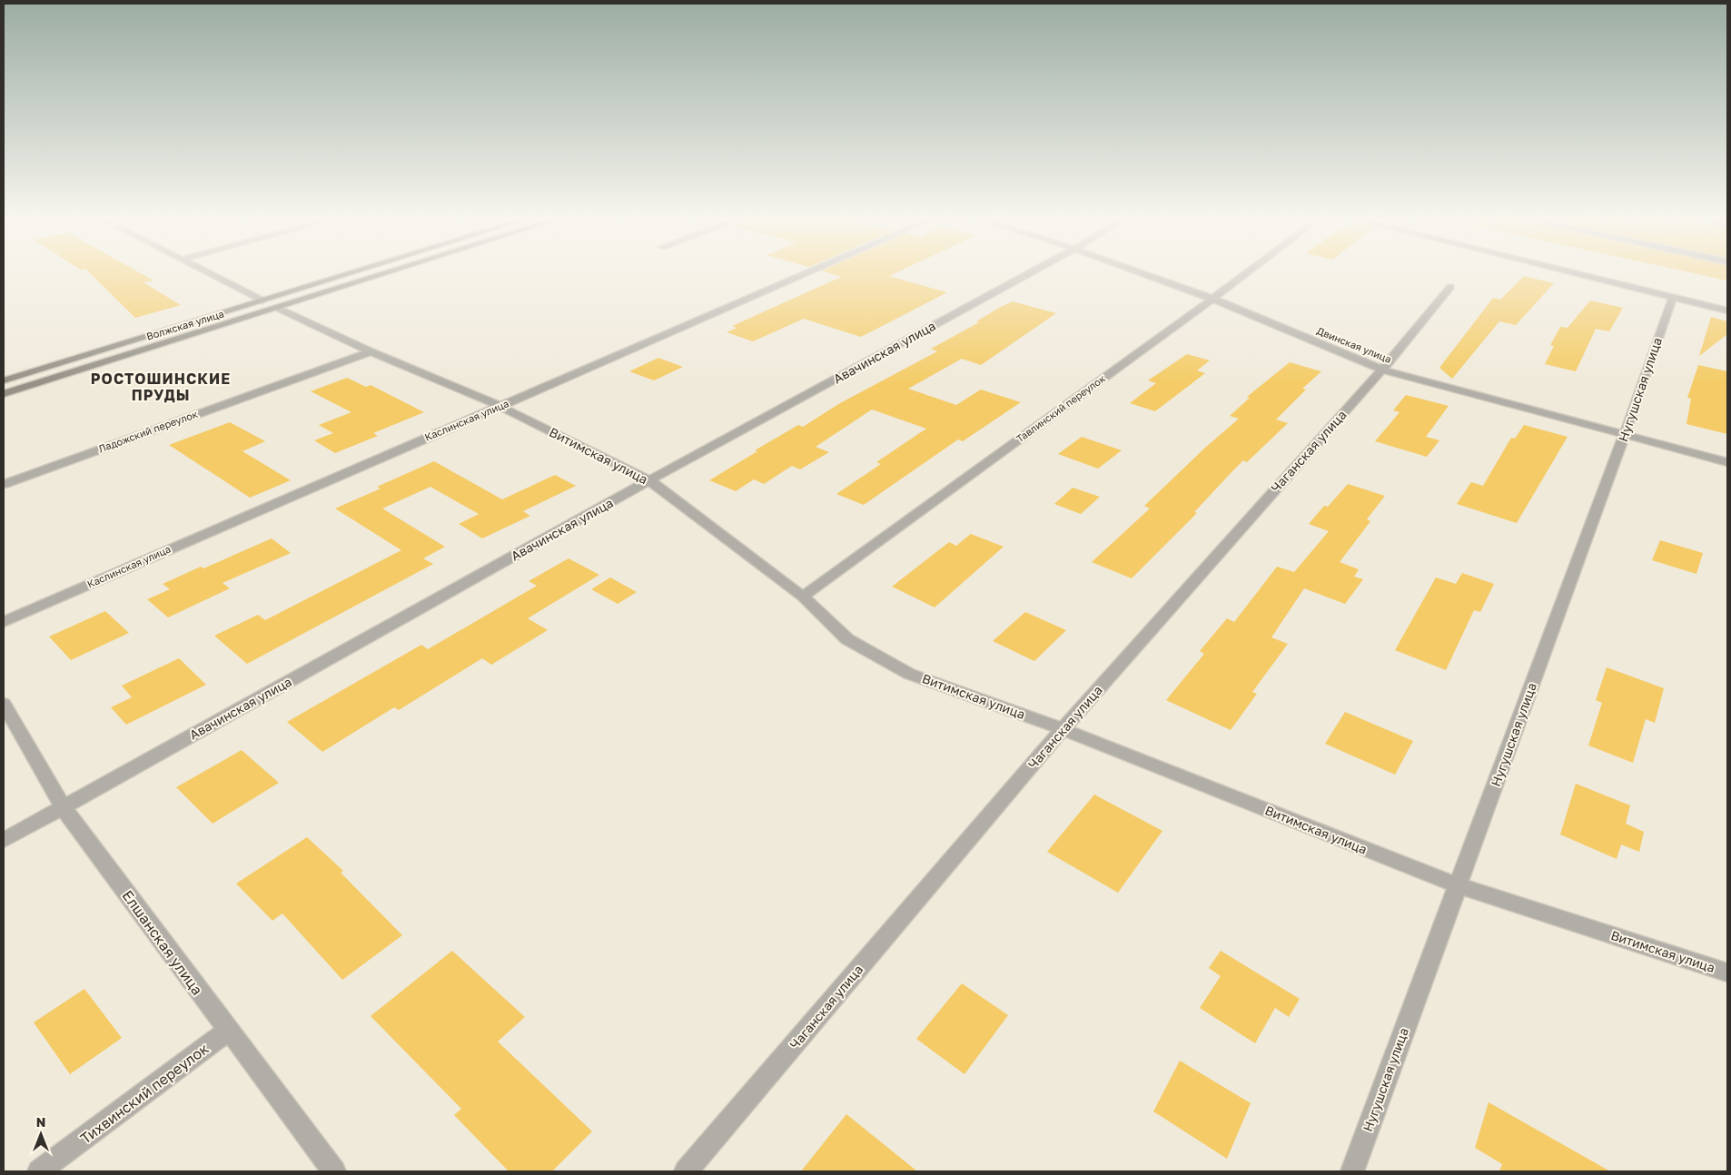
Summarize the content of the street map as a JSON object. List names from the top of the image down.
{
  "streets": {
    "street": [
      "Волжская улица",
      "Двинская улица",
      "Авачинская улица",
      "Нугушская улица",
      "Тавлинский переулок",
      "Каслинская улица",
      "Ладожский переулок",
      "Чаганская улица",
      "Витимская улица",
      "Елшанская улица",
      "Тихвинский переулок"
    ]
  },
  "crossings": [
    ["Волжская улица", "Витимская улица"],
    ["Двинская улица", "Нугушская улица"],
    ["Двинская улица", "Тавлинский переулок"],
    ["Двинская улица", "Чаганская улица"],
    ["Авачинская улица", "Витимская улица"],
    ["Авачинская улица", "Елшанская улица"],
    ["Нугушская улица", "Витимская улица"],
    ["Тавлинский переулок", "Витимская улица"],
    ["Каслинская улица", "Витимская улица"],
    ["Ладожский переулок", "Витимская улица"],
    ["Чаганская улица", "Витимская улица"],
    ["Елшанская улица", "Тихвинский переулок"]
  ],
  "districts": ["РОСТОШИНСКИЕ ПРУДЫ"],
  "north": "top"
}
